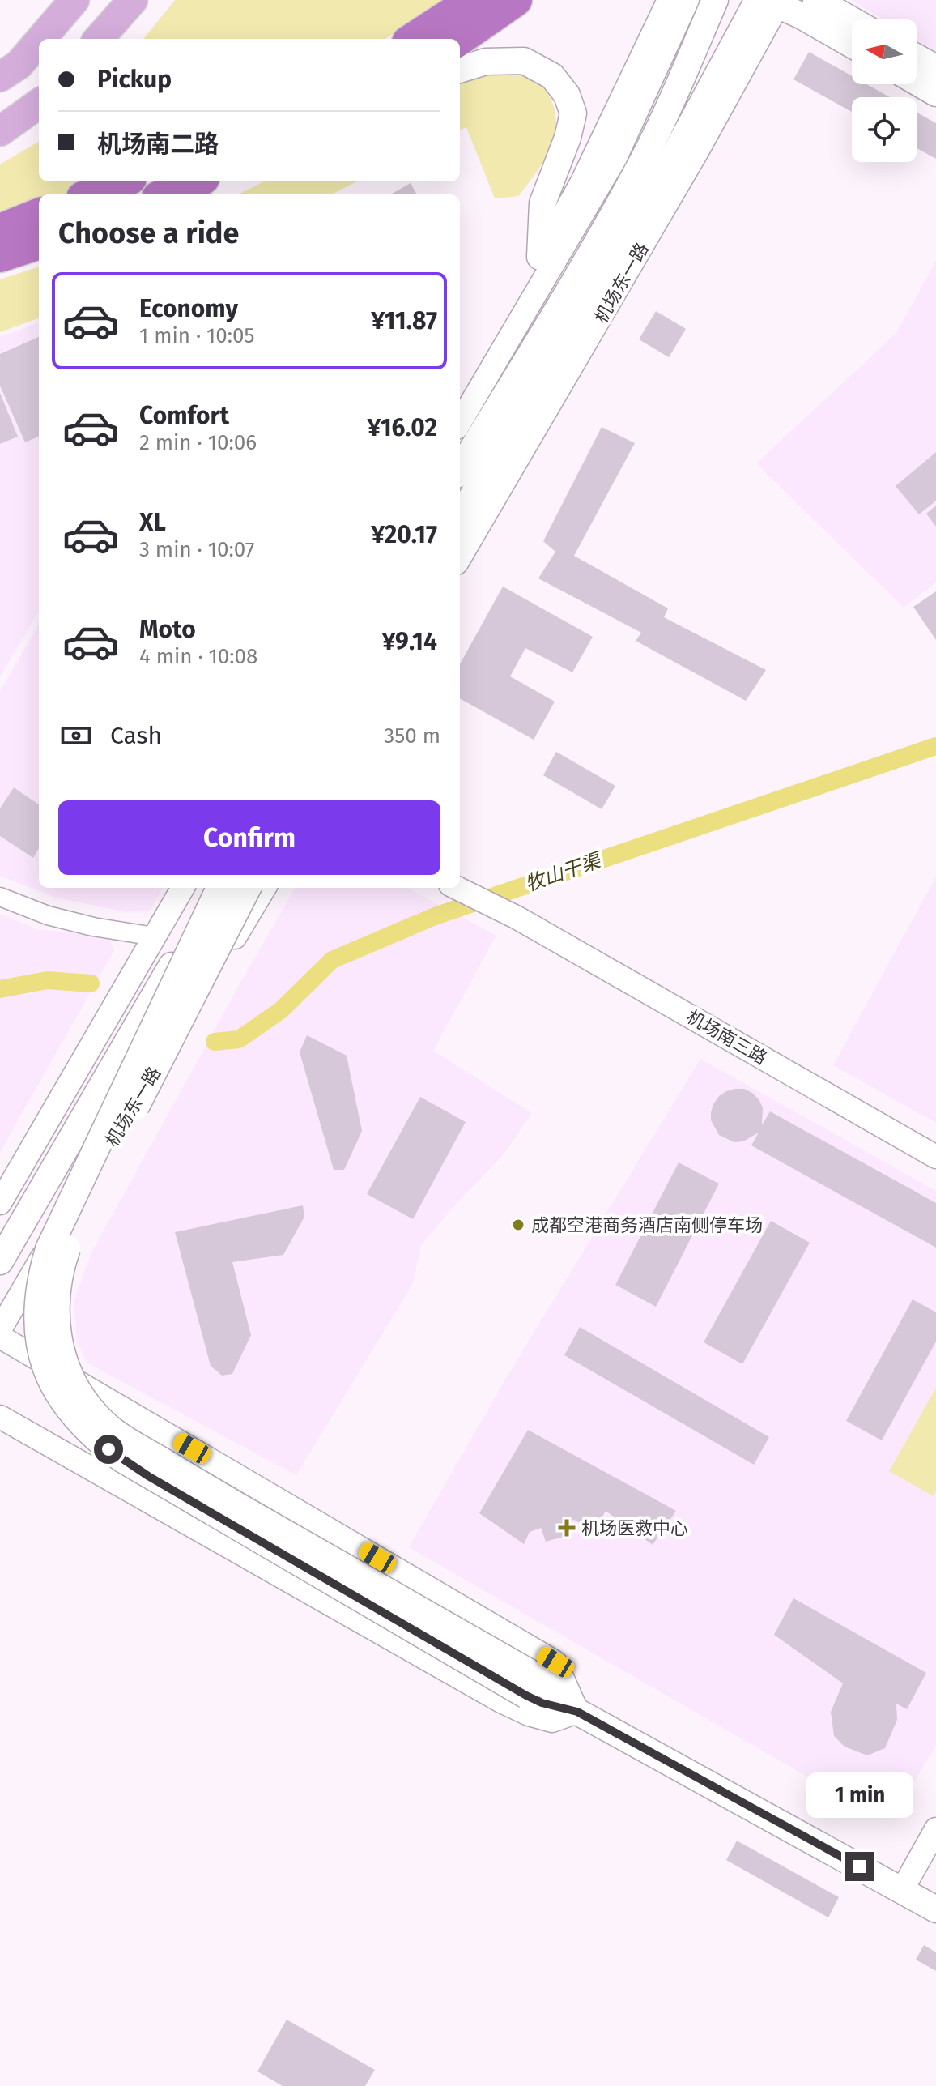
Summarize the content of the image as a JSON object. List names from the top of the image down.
{
  "streets": {
    "street": ["机场东一路", "机场南三路"]
  },
  "water": ["牧山干渠"],
  "places": {
    "other": ["成都空港商务酒店南侧停车场"],
    "health": ["机场医救中心"]
  },
  "north": "left",
  "page": {
    "banner": ["Pickup", "机场南二路"],
    "heading": "Choose a ride",
    "list": [
      {
        "name": "Economy",
        "note": "1 min · 10:05",
        "value": "¥11.87"
      },
      {
        "name": "Comfort",
        "note": "2 min · 10:06",
        "value": "¥16.02"
      },
      {
        "name": "XL",
        "note": "3 min · 10:07",
        "value": "¥20.17"
      },
      {
        "name": "Moto",
        "note": "4 min · 10:08",
        "value": "¥9.14"
      }
    ],
    "pay": ["Cash", "350 m"],
    "buttons": "Confirm",
    "bubble": "1 min"
  }
}
